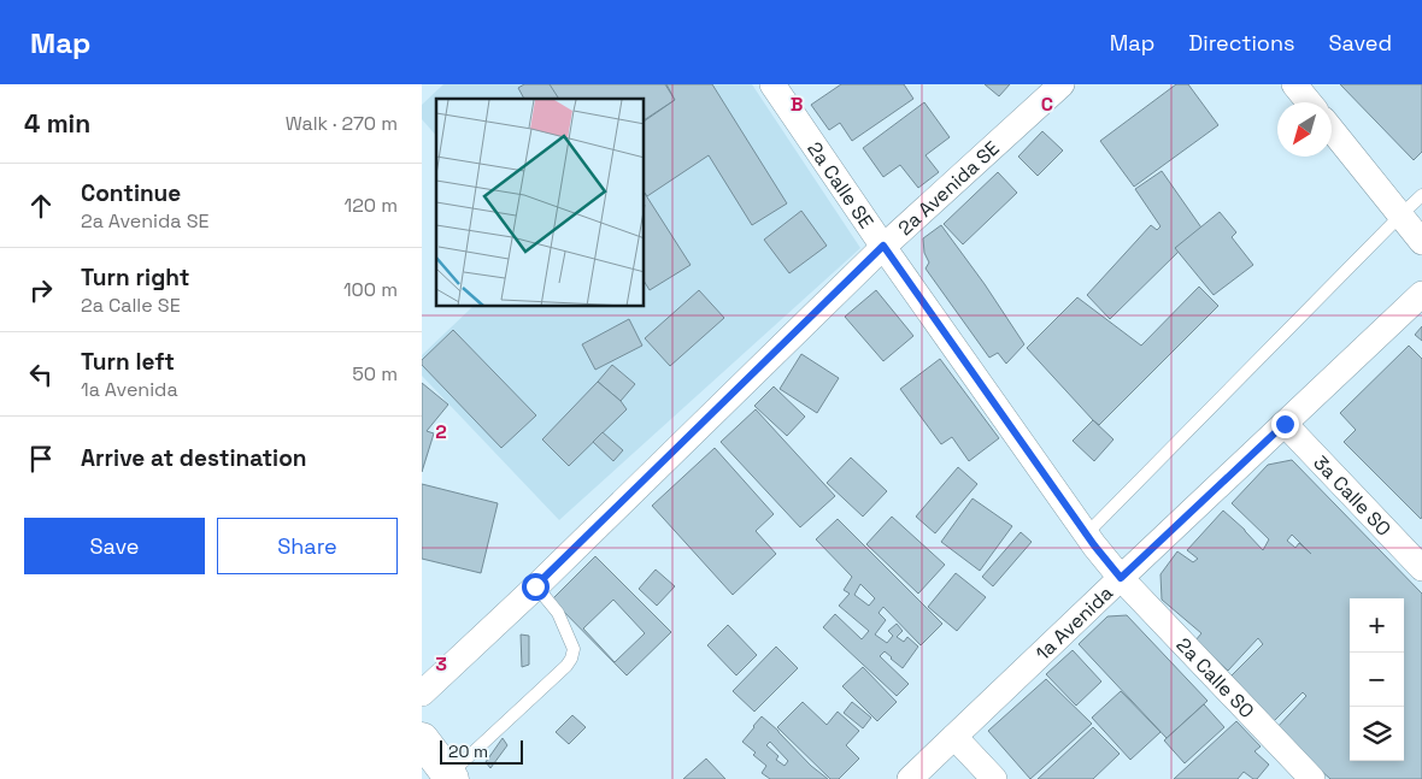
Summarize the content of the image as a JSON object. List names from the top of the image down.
{
  "streets": {
    "street": [
      "2a Calle SE",
      "2a Avenida SE",
      "3a Calle SO",
      "1a Avenida",
      "2a Calle SO"
    ]
  },
  "crossings": [
    ["2a Calle SE", "2a Avenida SE"],
    ["2a Calle SE", "1a Avenida"],
    ["2a Calle SE", "2a Calle SO"],
    ["3a Calle SO", "1a Avenida"],
    ["1a Avenida", "2a Calle SO"]
  ],
  "scale_bar": "20 m",
  "north": "bottom left",
  "page": {
    "header": "Map",
    "nav": ["Map", "Directions", "Saved"],
    "heading": ["4 min", "Walk · 270 m"],
    "list": [
      ["Continue", "2a Avenida SE", "120 m"],
      ["Turn right", "2a Calle SE", "100 m"],
      ["Turn left", "1a Avenida", "50 m"],
      "Arrive at destination"
    ],
    "buttons": ["Save", "Share"],
    "map_buttons": ["+", "−"],
    "scale": "20 m"
  },
  "grid": {
    "columns": ["B", "C"],
    "rows": ["2", "3"]
  }
}
